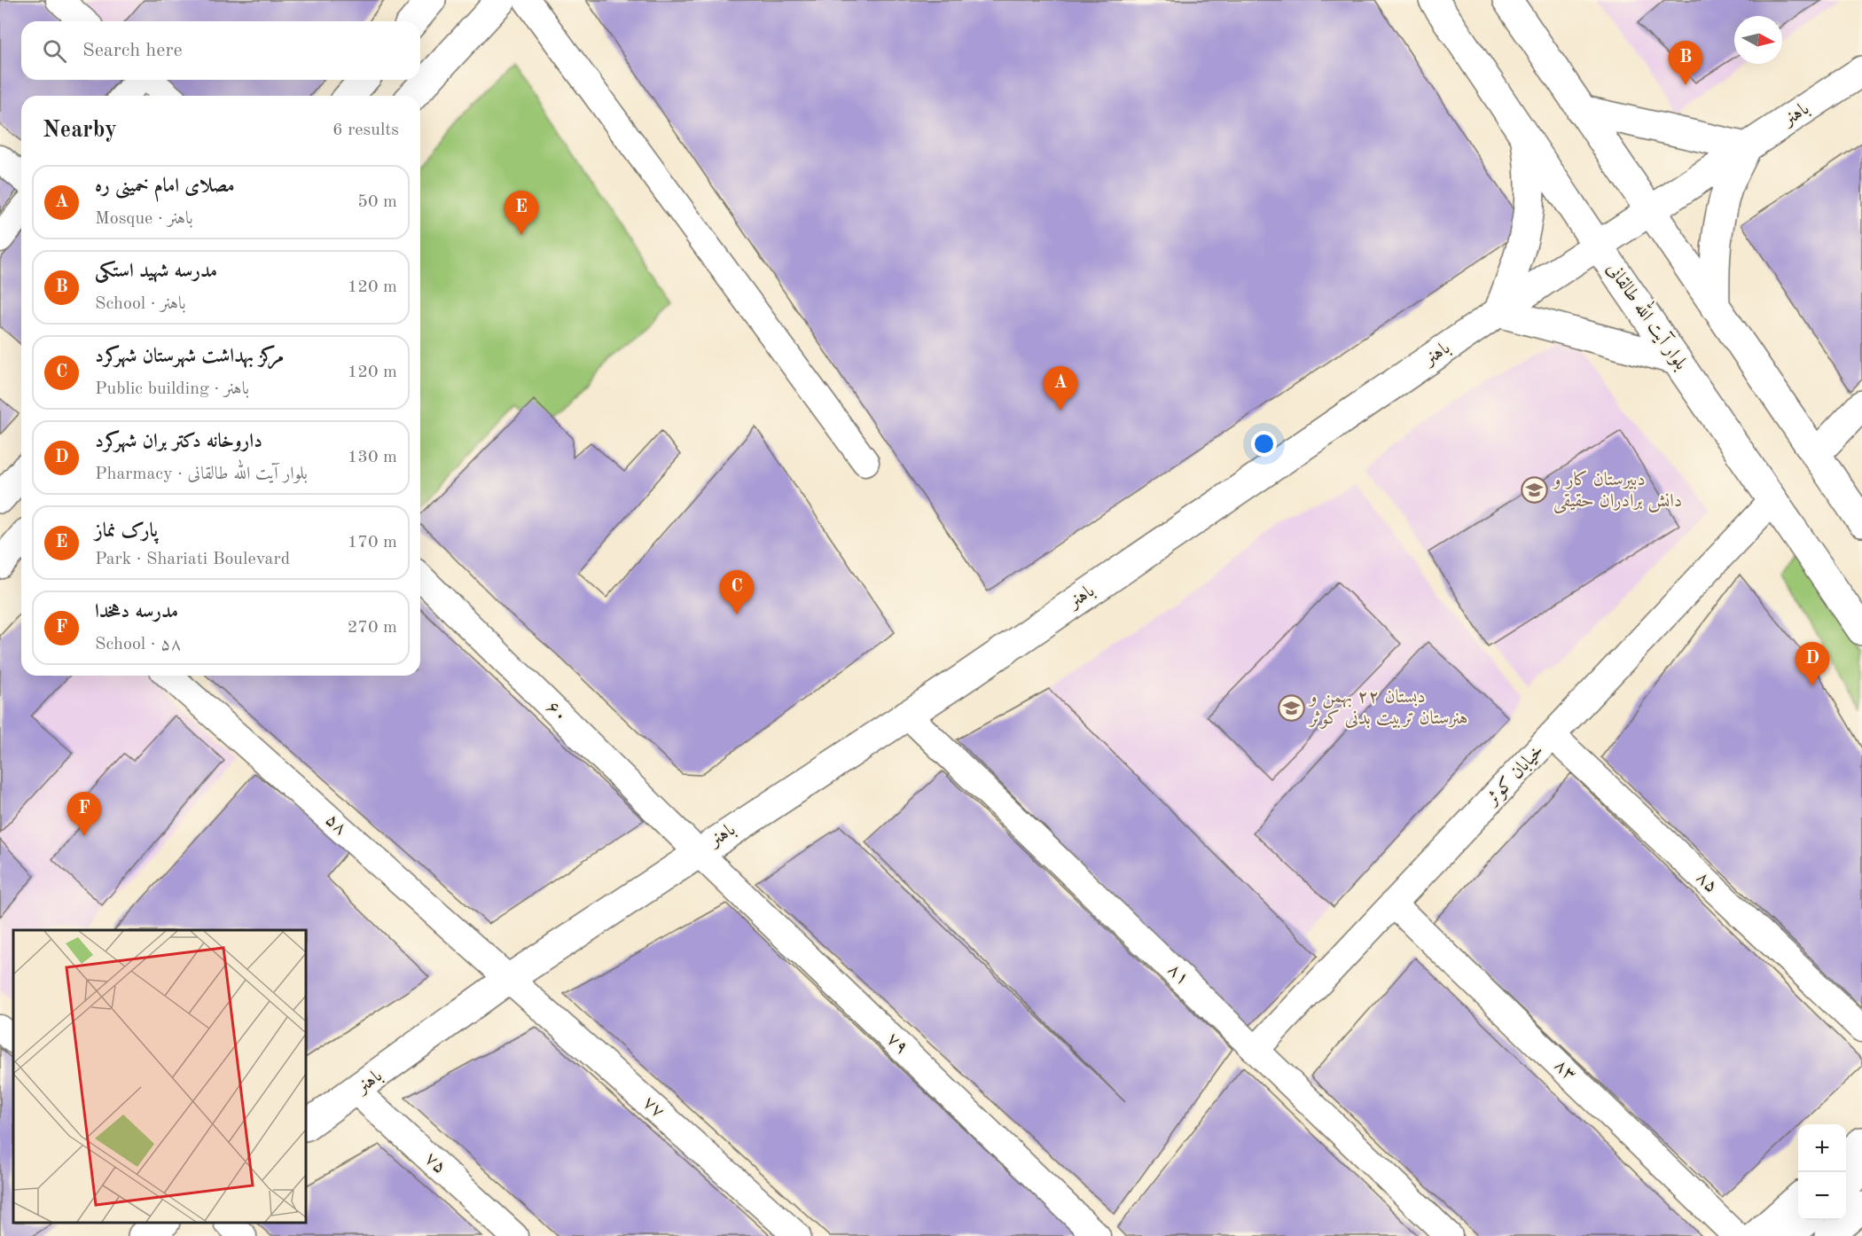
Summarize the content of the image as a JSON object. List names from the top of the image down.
{
  "streets": {
    "main road": ["باهنر", "بلوار آیت الله طالقانی"],
    "street": [
      "۶۰",
      "خیابان کوثر",
      "۵۸",
      "۸۵",
      "۸۱",
      "۷۹",
      "۸۳",
      "۷۷",
      "۷۵"
    ]
  },
  "crossings": [
    ["باهنر", "بلوار آیت الله طالقانی"],
    ["باهنر", "۶۰"],
    ["باهنر", "۵۸"],
    ["باهنر", "۸۱"],
    ["باهنر", "۷۹"],
    ["باهنر", "۷۷"],
    ["باهنر", "۷۵"],
    ["بلوار آیت الله طالقانی", "خیابان کوثر"],
    ["۶۰", "۷۹"],
    ["خیابان کوثر", "۸۵"],
    ["خیابان کوثر", "۸۱"],
    ["خیابان کوثر", "۸۳"],
    ["۵۸", "۷۷"]
  ],
  "places": {
    "school or university": ["دبیرستان کار و دانش برادران حقیقی", "دبستان ۲۲ بهمن و هنرستان تربیت بدنی کوثر"]
  },
  "north": "right",
  "page": {
    "search": "Search here",
    "pins": [
      "B",
      "E",
      "A",
      "C",
      "D",
      "F"
    ],
    "heading": ["Nearby", "6 results"],
    "list": [
      {
        "mark": "A",
        "name": "مصلای امام خمینی ره",
        "note": "Mosque · باهنر",
        "value": "50 m"
      },
      {
        "mark": "B",
        "name": "مدرسه شهید استکی",
        "note": "School · باهنر",
        "value": "120 m"
      },
      {
        "mark": "C",
        "name": "مرکز بهداشت شهرستان شهرکرد",
        "note": "Public building · باهنر",
        "value": "120 m"
      },
      {
        "mark": "D",
        "name": "داروخانه دکتر بران شهرکرد",
        "note": "Pharmacy · بلوار آیت الله طالقانی",
        "value": "130 m"
      },
      {
        "mark": "E",
        "name": "پارک نماز",
        "note": "Park · Shariati Boulevard",
        "value": "170 m"
      },
      {
        "mark": "F",
        "name": "مدرسه دهخدا",
        "note": "School · ۵۸",
        "value": "270 m"
      }
    ],
    "map_buttons": ["+", "−"]
  }
}
